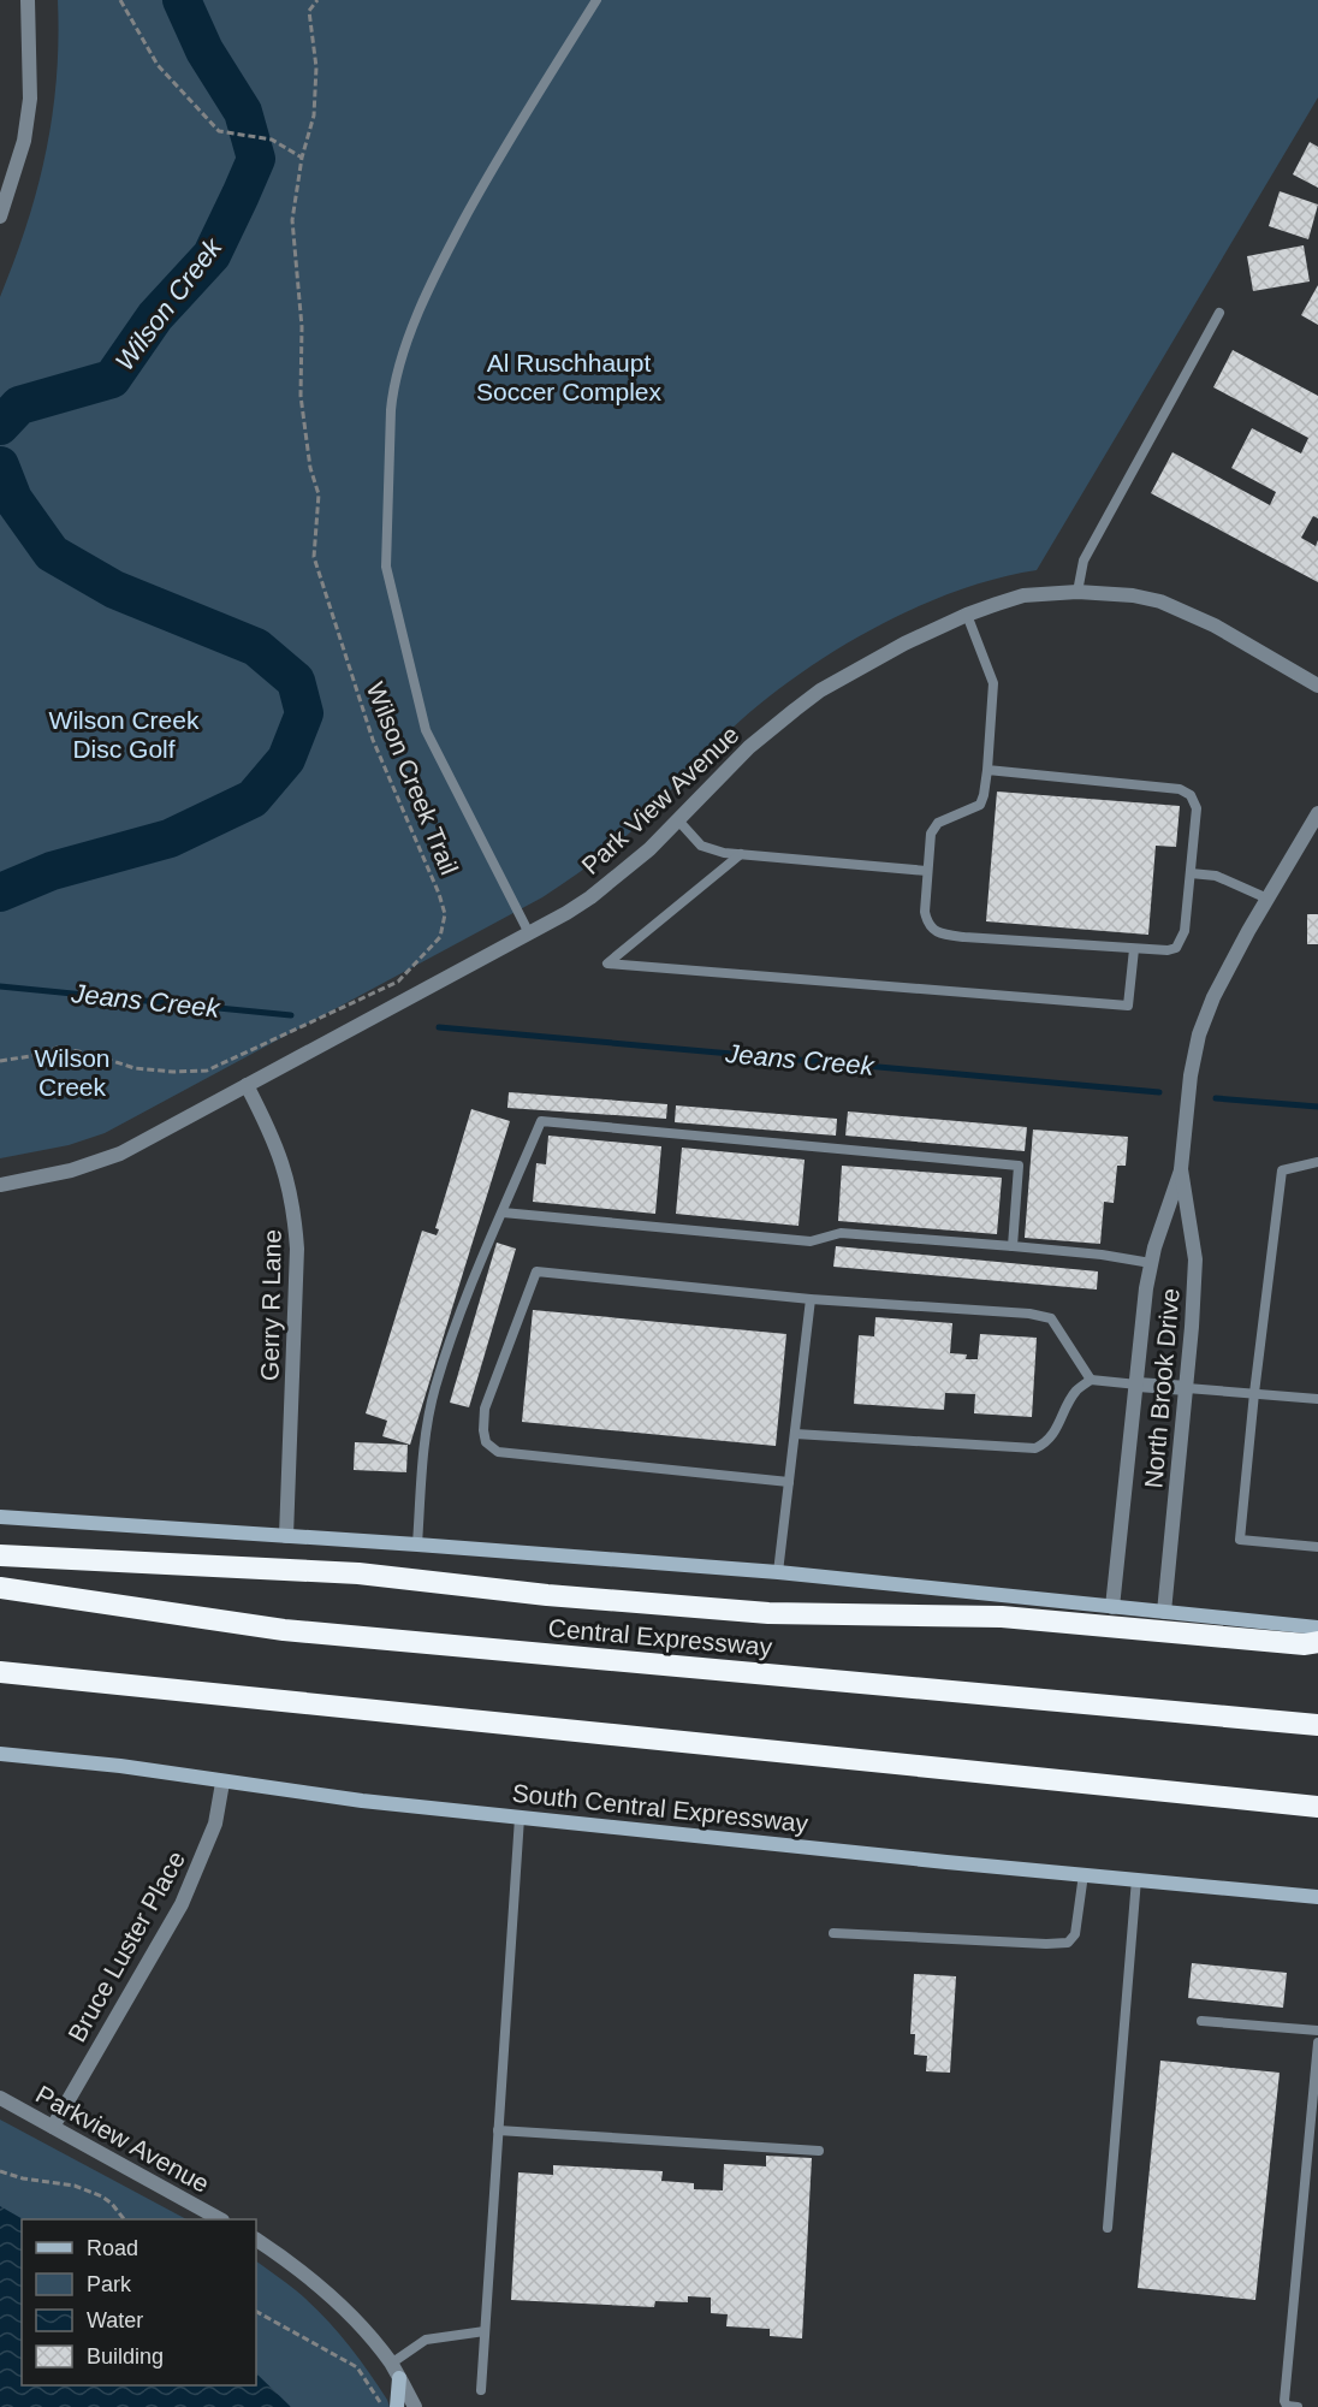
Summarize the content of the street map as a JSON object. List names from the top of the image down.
{
  "streets": {
    "highway": ["Central Expressway"],
    "main road": ["South Central Expressway"],
    "street": [
      "Park View Avenue",
      "Gerry R Lane",
      "North Brook Drive",
      "Bruce Luster Place",
      "Parkview Avenue"
    ],
    "path": ["Wilson Creek Trail"]
  },
  "crossings": [
    ["Park View Avenue", "Gerry R Lane"],
    ["South Central Expressway", "Bruce Luster Place"],
    ["Bruce Luster Place", "Parkview Avenue"]
  ],
  "water": ["Wilson Creek", "Jeans Creek"],
  "parks": ["Al Ruschhaupt Soccer Complex", "Wilson Creek Disc Golf", "Wilson Creek"],
  "legend": [
    "Road",
    "Park",
    "Water",
    "Building"
  ]
}
